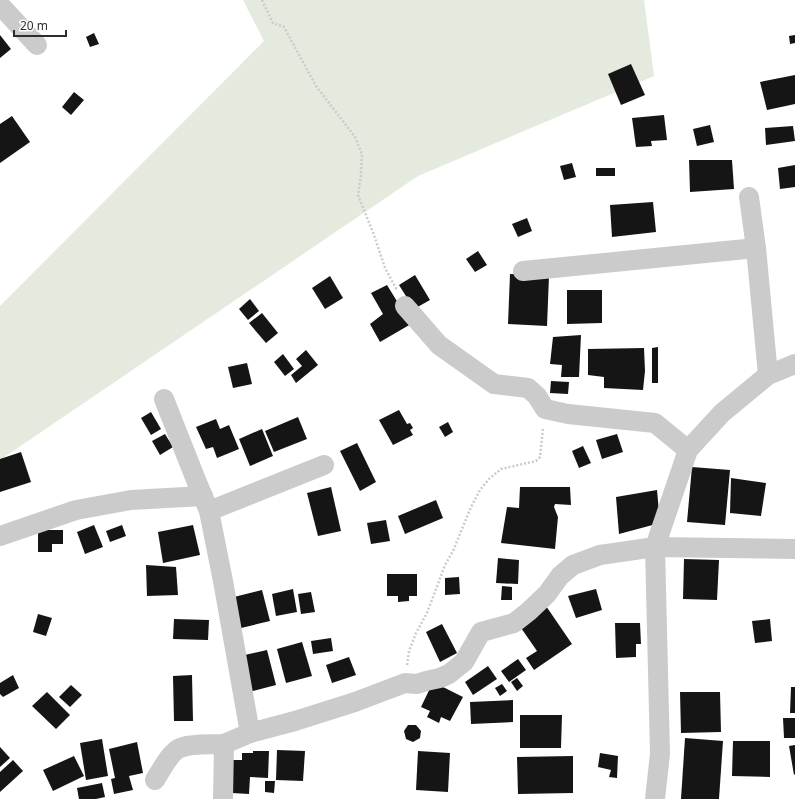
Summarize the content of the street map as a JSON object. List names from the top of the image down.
{
  "scale_bar": "20 m"
}
